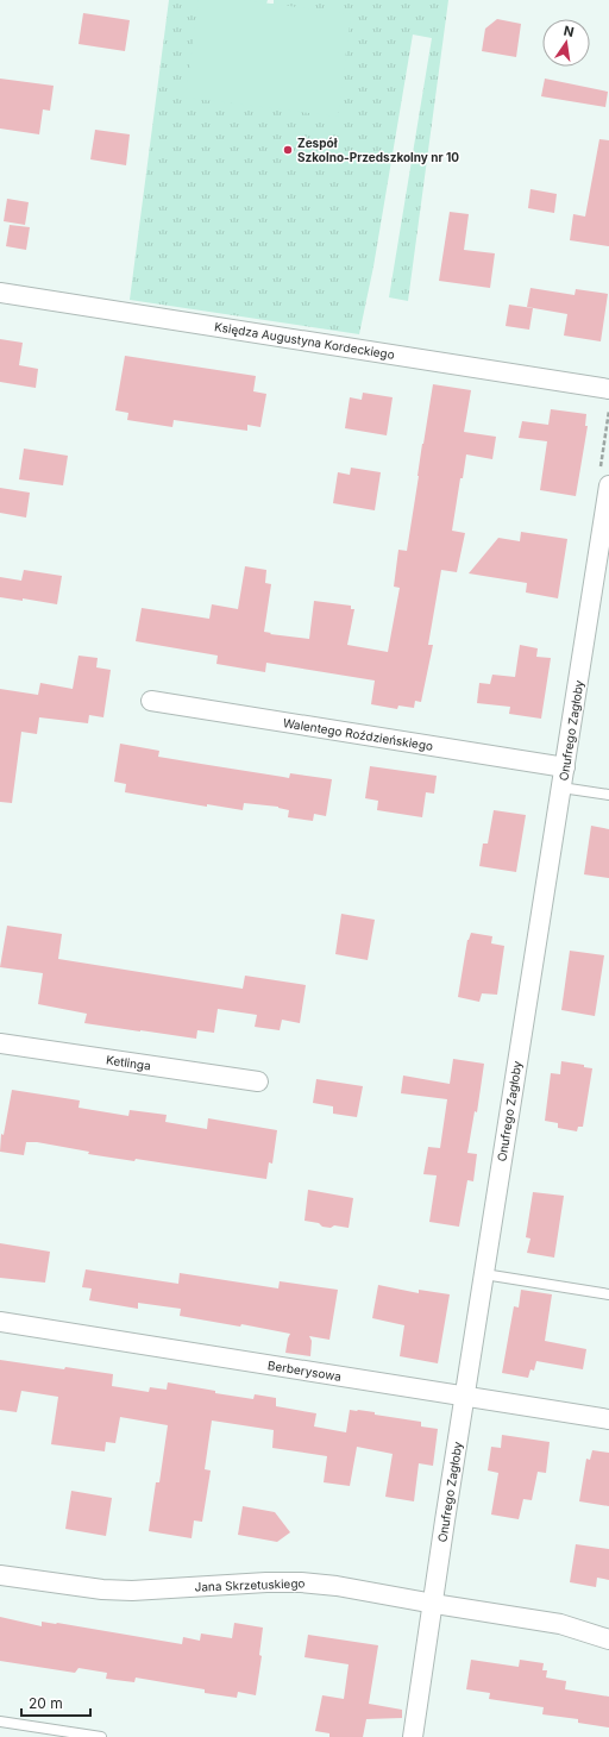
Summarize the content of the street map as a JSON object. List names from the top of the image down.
{
  "streets": {
    "street": [
      "Księdza Augustyna Kordeckiego",
      "Onufrego Zagłoby",
      "Walentego Roździeńskiego",
      "Ketlinga",
      "Berberysowa",
      "Jana Skrzetuskiego"
    ]
  },
  "crossings": [
    ["Onufrego Zagłoby", "Walentego Roździeńskiego"],
    ["Onufrego Zagłoby", "Berberysowa"],
    ["Onufrego Zagłoby", "Jana Skrzetuskiego"]
  ],
  "places": ["Zespół Szkolno-Przedszkolny nr 10"],
  "scale_bar": "20 m",
  "north": "top"
}
